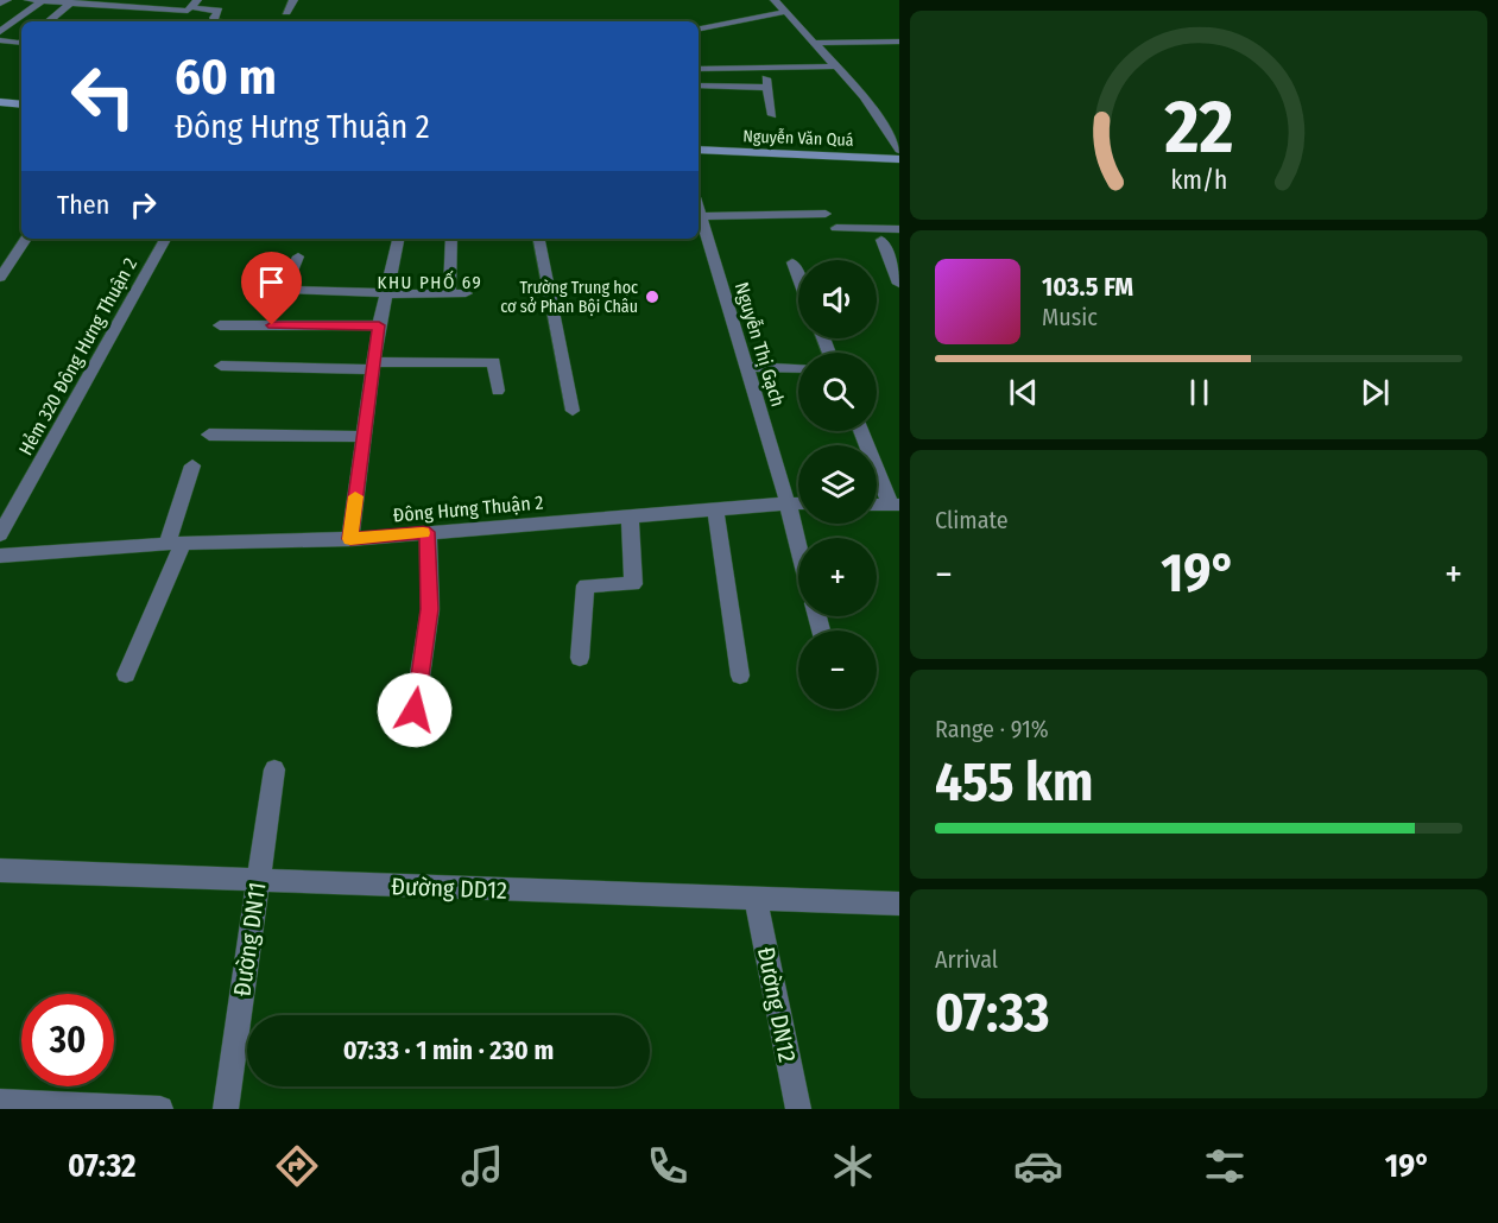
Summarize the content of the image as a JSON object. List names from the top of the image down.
{
  "streets": {
    "main road": ["Nguyễn Văn Quá"],
    "street": [
      "Nguyễn Thị Gạch",
      "Hẻm 320 Đông Hưng Thuận 2",
      "Đông Hưng Thuận 2",
      "Đường DD12",
      "Đường DN11",
      "Đường DN12"
    ]
  },
  "crossings": [
    ["Nguyễn Thị Gạch", "Đông Hưng Thuận 2"],
    ["Đường DD12", "Đường DN11"],
    ["Đường DD12", "Đường DN12"]
  ],
  "districts": ["KHU PHỐ 69"],
  "places": ["Trường Trung học cơ sở Phan Bội Châu"],
  "page": {
    "turn": ["60 m", "Đông Hưng Thuận 2"],
    "then": "Then",
    "song": ["103.5 FM", "Music"],
    "map_buttons": ["+", "−"],
    "tile": [
      "Climate",
      ["Range · 91%", "455 km"],
      ["Arrival", "07:33"]
    ],
    "heat": ["−", "19°", "+"],
    "limit": "30",
    "trip": "07:33 · 1 min · 230 m",
    "tabs": ["07:32", "19°"],
    "gauge": ["22", "km/h"]
  }
}
